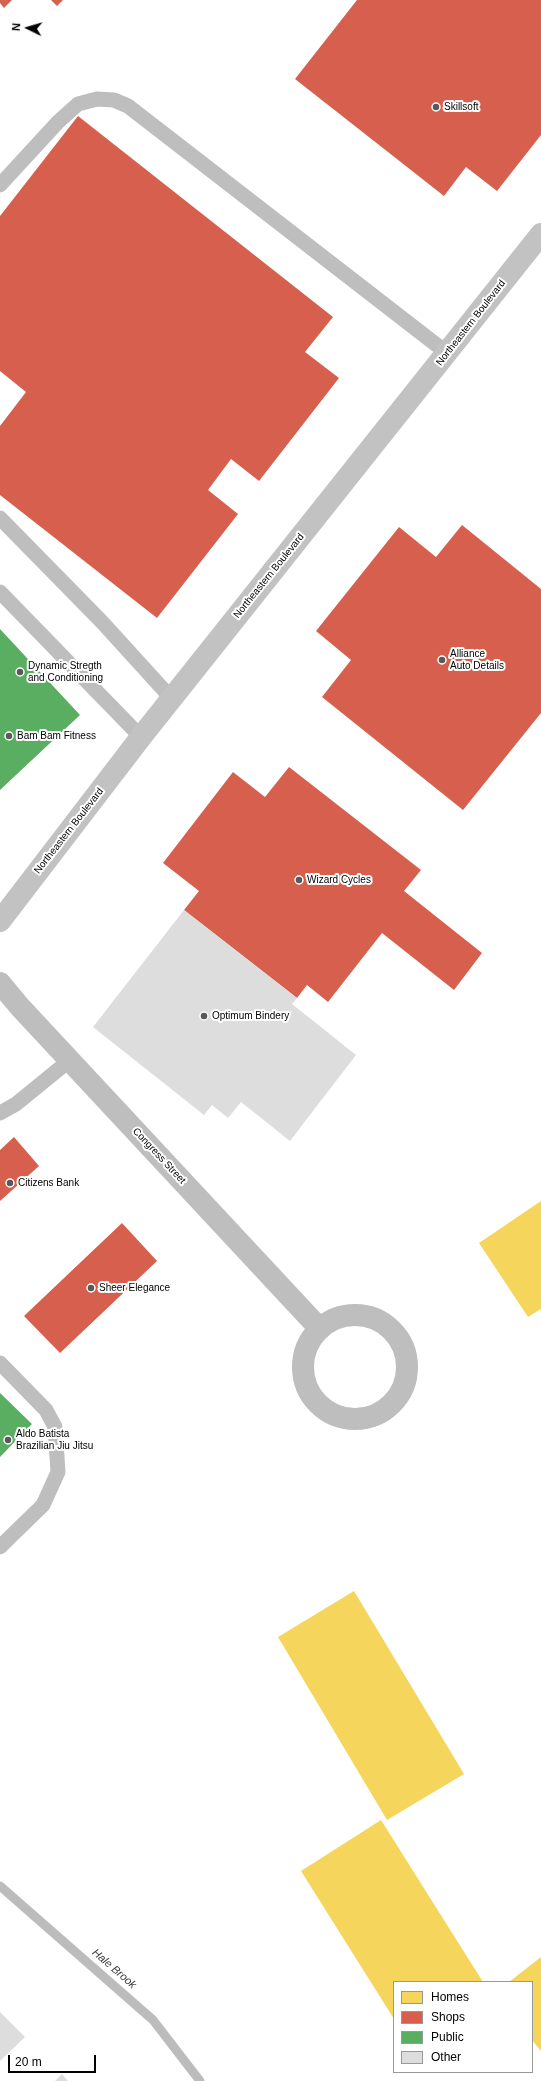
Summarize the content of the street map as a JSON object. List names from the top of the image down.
{
  "streets": {
    "street": ["Northeastern Boulevard", "Congress Street"]
  },
  "water": ["Hale Brook"],
  "places": [
    "Skillsoft",
    "Alliance Auto Details",
    "Dynamic Stregth and Conditioning",
    "Bam Bam Fitness",
    "Wizard Cycles",
    "Optimum Bindery",
    "Citizens Bank",
    "Sheer Elegance",
    "Aldo Batista Brazilian Jiu Jitsu"
  ],
  "legend": [
    "Homes",
    "Shops",
    "Public",
    "Other"
  ],
  "scale_bar": "20 m",
  "north": "left"
}
